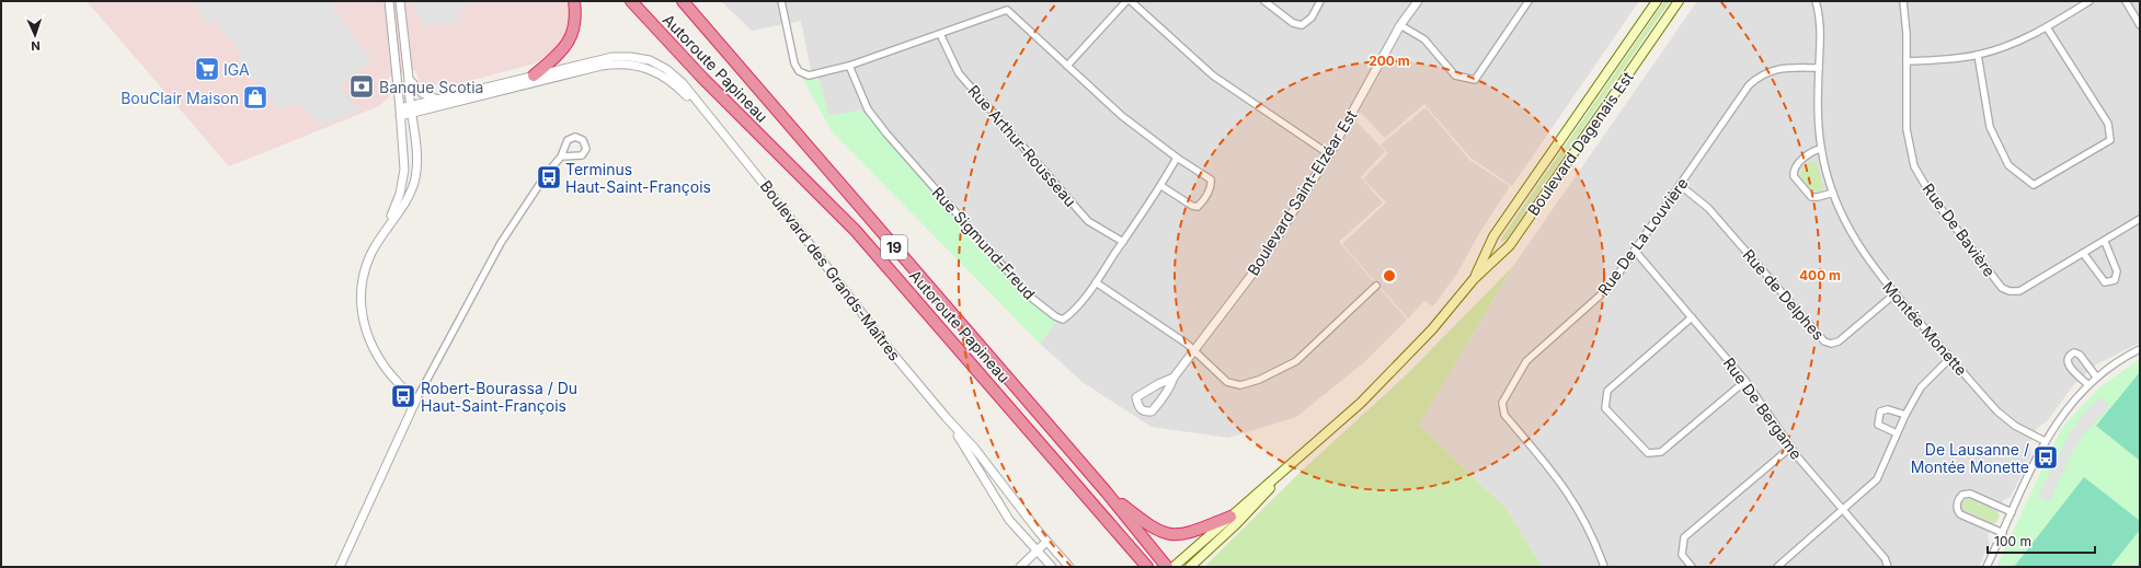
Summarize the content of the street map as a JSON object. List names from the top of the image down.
{
  "streets": {
    "highway": ["Autoroute Papineau", "19"],
    "main road": ["Boulevard Dagenais Est"],
    "street": [
      "Rue Arthur-Rousseau",
      "Boulevard Saint-Elzéar Est",
      "Rue De Bavière",
      "Rue De La Louvière",
      "Rue Sigmund-Freud",
      "Boulevard des Grands-Maîtres",
      "Rue de Delphes",
      "Montée Monette",
      "Rue De Bergame"
    ]
  },
  "crossings": [
    ["Rue Arthur-Rousseau", "Rue Sigmund-Freud"],
    ["Rue De La Louvière", "Rue de Delphes"],
    ["Rue De La Louvière", "Montée Monette"],
    ["Rue De La Louvière", "Rue De Bergame"],
    ["Rue de Delphes", "Montée Monette"]
  ],
  "places": {
    "supermarket": ["IGA"],
    "bank": ["Banque Scotia"],
    "shop": ["BouClair Maison"],
    "bus stop": ["Terminus Haut-Saint-François", "Robert-Bourassa / Du Haut-Saint-François", "De Lausanne / Montée Monette"]
  },
  "scale_bar": "100 m",
  "north": "bottom",
  "rings": ["200 m", "400 m"]
}
